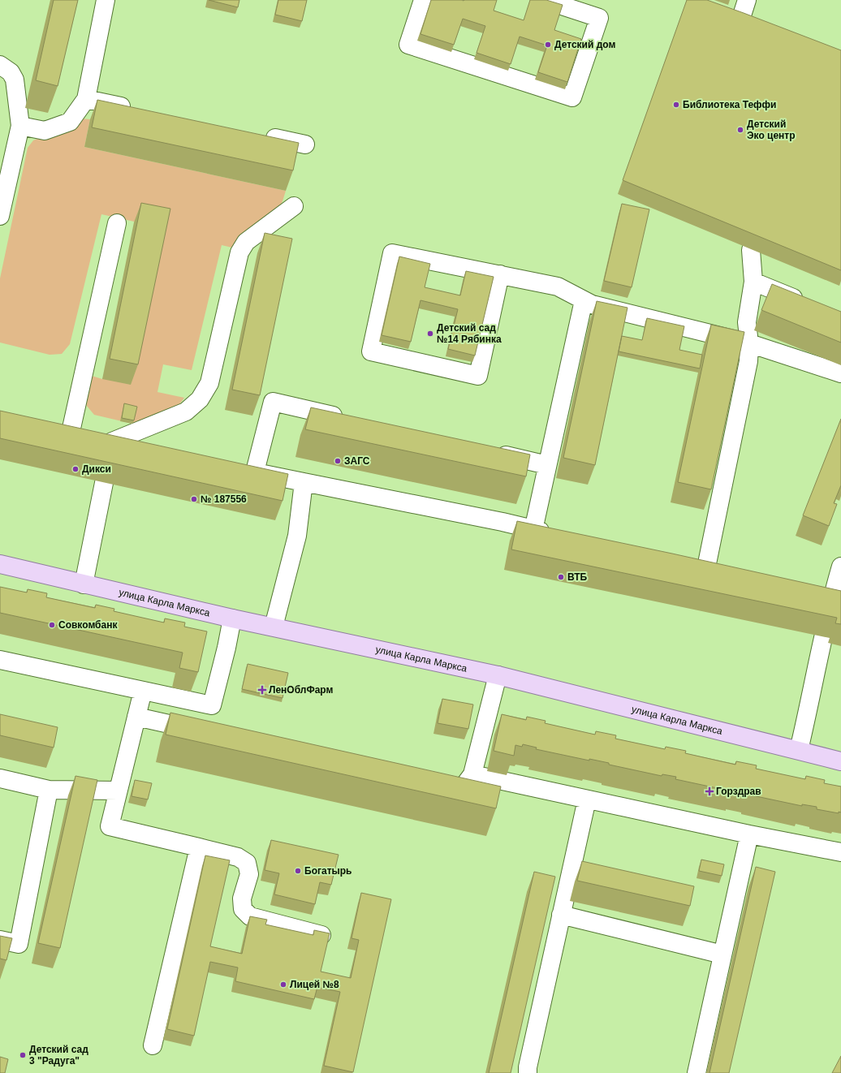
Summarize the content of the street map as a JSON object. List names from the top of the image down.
{
  "streets": {
    "main road": ["улица Карла Маркса"]
  },
  "places": {
    "other": [
      "Детский дом",
      "Библиотека Теффи",
      "Детский Эко центр",
      "Детский сад №14 Рябинка",
      "ЗАГС",
      "Дикси",
      "№ 187556",
      "ВТБ",
      "Совкомбанк",
      "Богатырь",
      "Лицей №8",
      "Детский сад 3 \"Радуга\""
    ],
    "health": ["ЛенОблФарм", "Горздрав"]
  }
}
